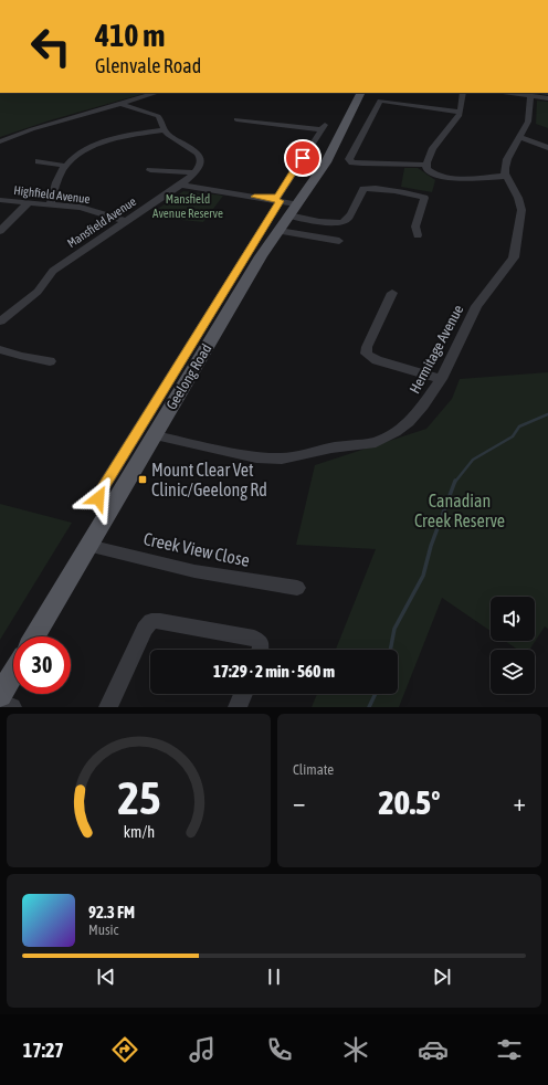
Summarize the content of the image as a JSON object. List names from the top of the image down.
{
  "streets": {
    "main road": ["Geelong Road"],
    "street": [
      "Highfield Avenue",
      "Mansfield Avenue",
      "Hermitage Avenue",
      "Creek View Close"
    ]
  },
  "crossings": [
    ["Highfield Avenue", "Mansfield Avenue"],
    ["Hermitage Avenue", "Geelong Road"],
    ["Geelong Road", "Creek View Close"]
  ],
  "parks": ["Mansfield Avenue Reserve", "Canadian Creek Reserve"],
  "places": {
    "transit": ["Mount Clear Vet Clinic/Geelong Rd"]
  },
  "page": {
    "turn": ["410 m", "Glenvale Road"],
    "limit": "30",
    "trip": "17:29 · 2 min · 560 m",
    "tile": "Climate",
    "heat": ["−", "20.5°", "+"],
    "song": ["92.3 FM", "Music"],
    "tabs": "17:27",
    "gauge": ["25", "km/h"]
  }
}
